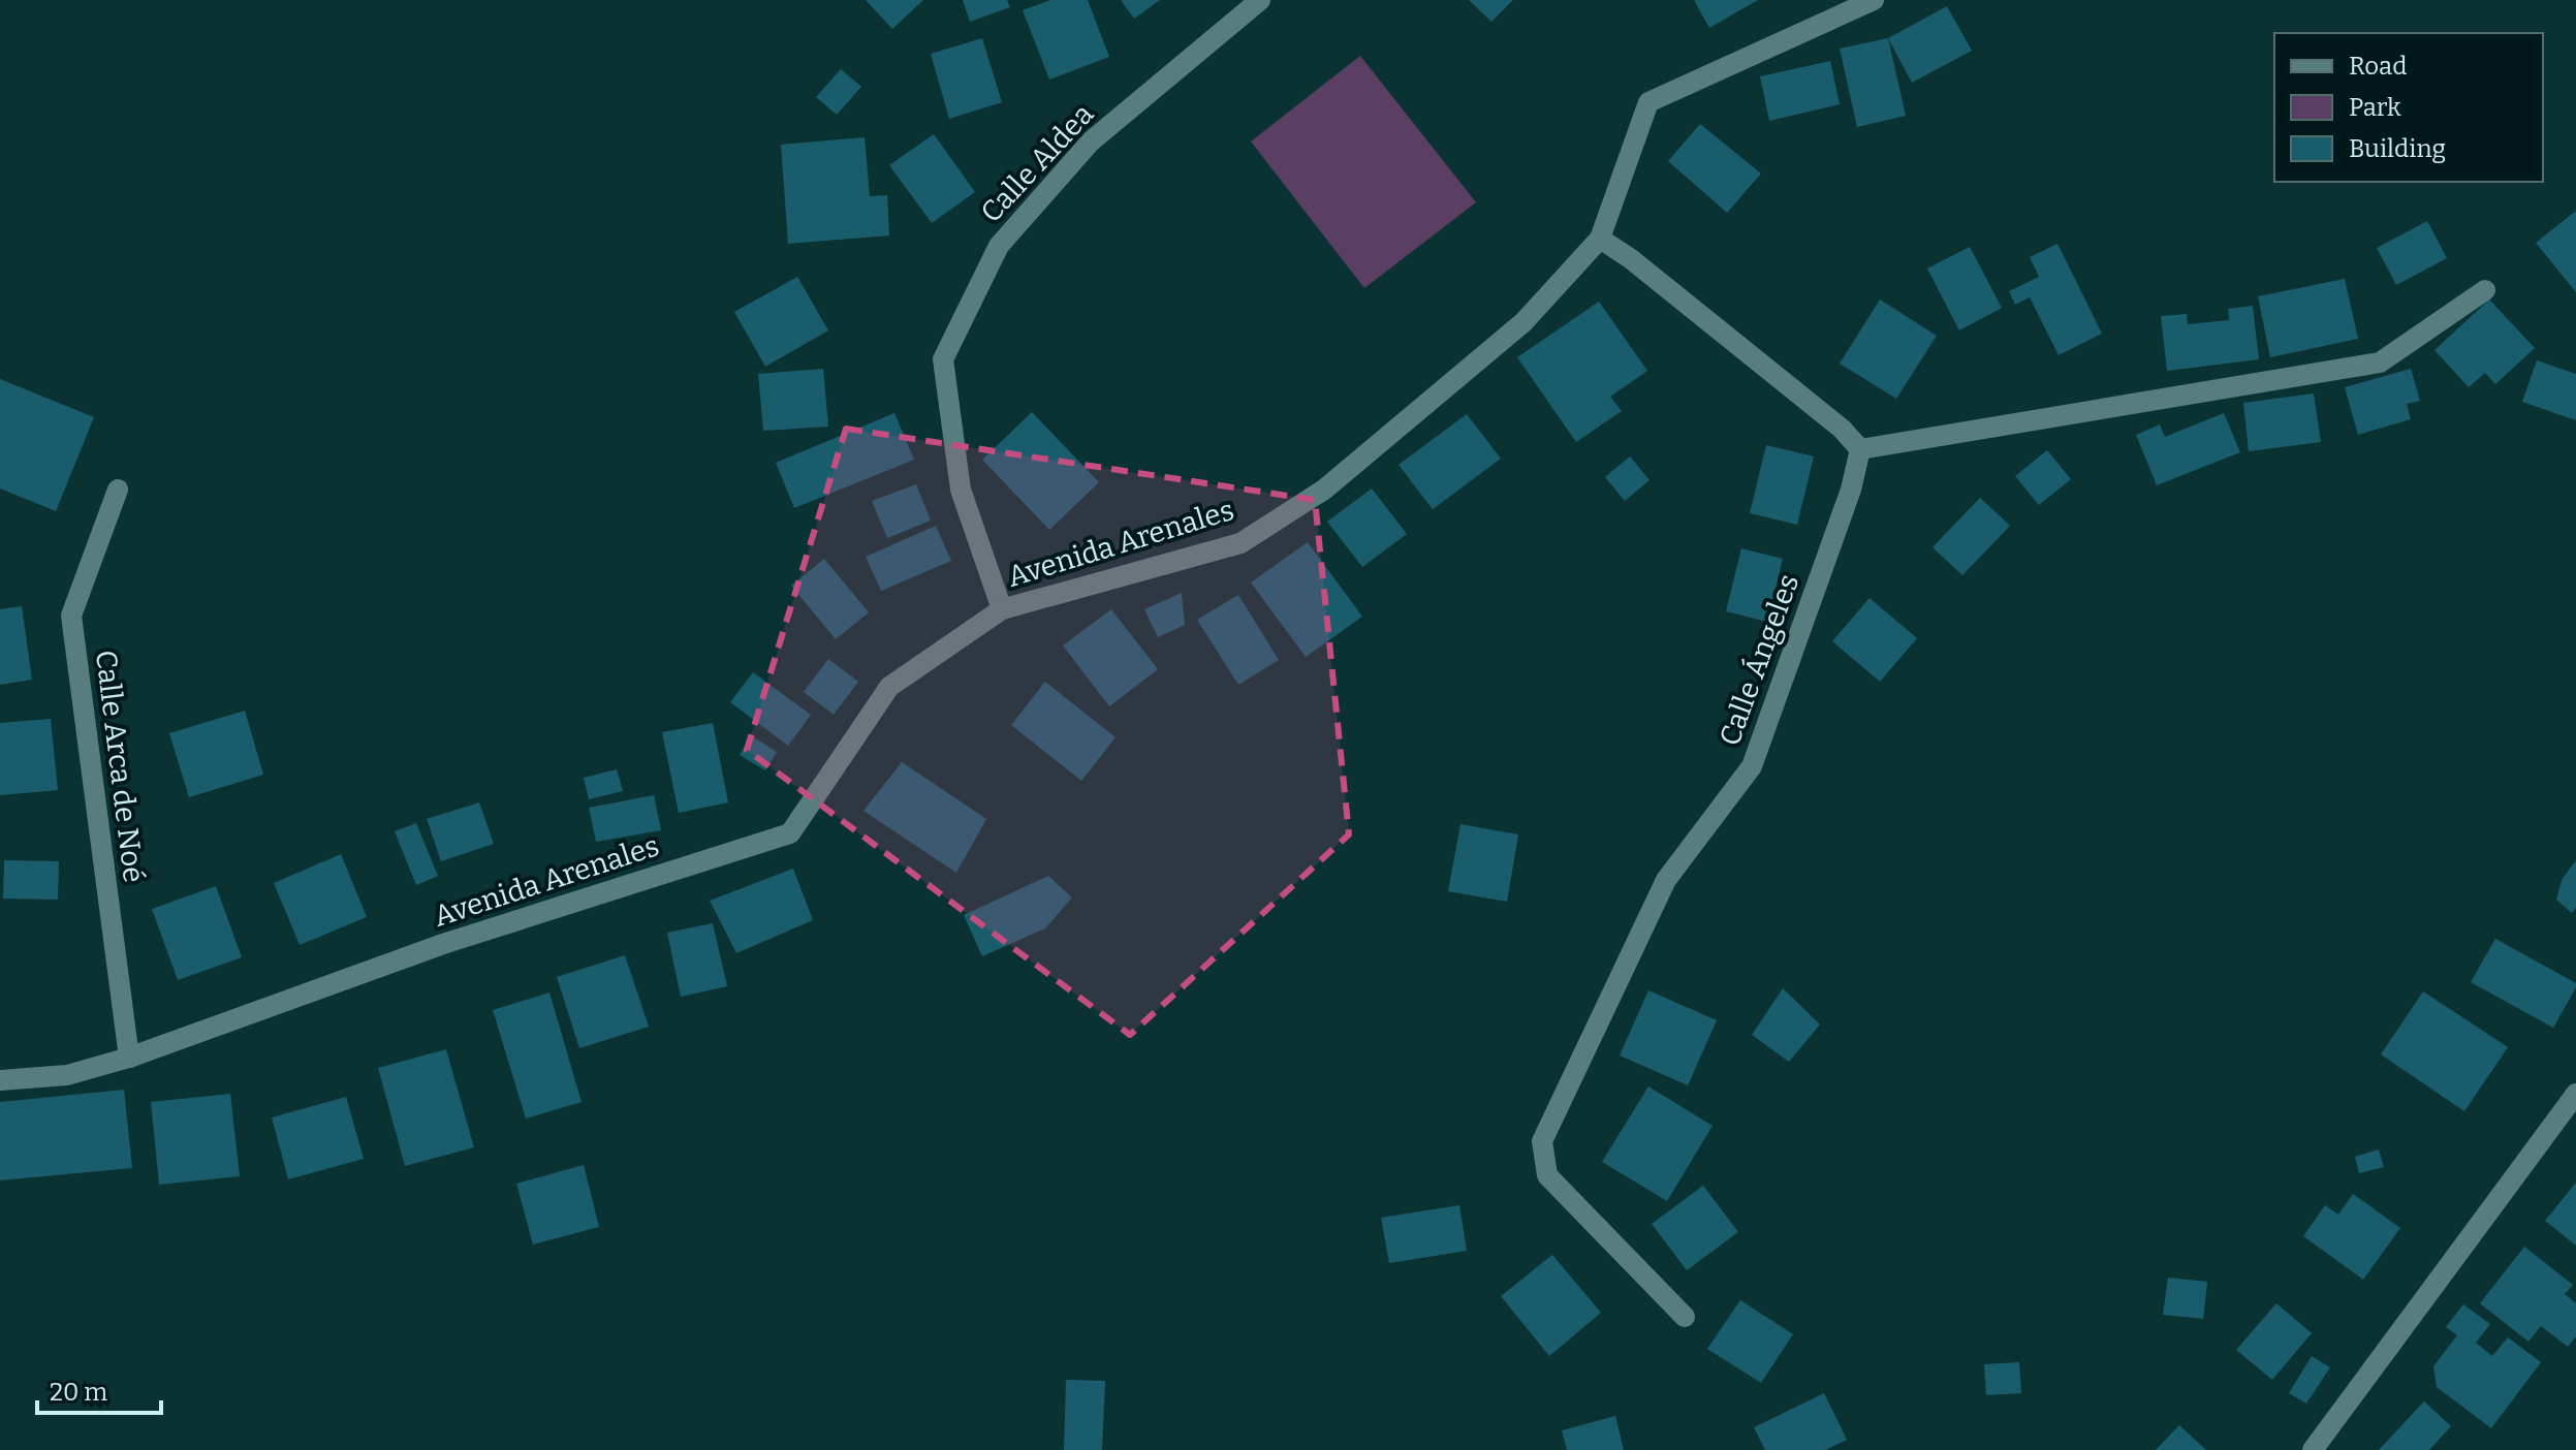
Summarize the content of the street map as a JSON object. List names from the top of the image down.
{
  "streets": {
    "street": [
      "Calle Aldea",
      "Avenida Arenales",
      "Calle Ángeles",
      "Calle Arca de Noé"
    ]
  },
  "crossings": [
    ["Calle Aldea", "Avenida Arenales"],
    ["Avenida Arenales", "Calle Arca de Noé"]
  ],
  "legend": ["Road", "Park", "Building"],
  "scale_bar": "20 m"
}
